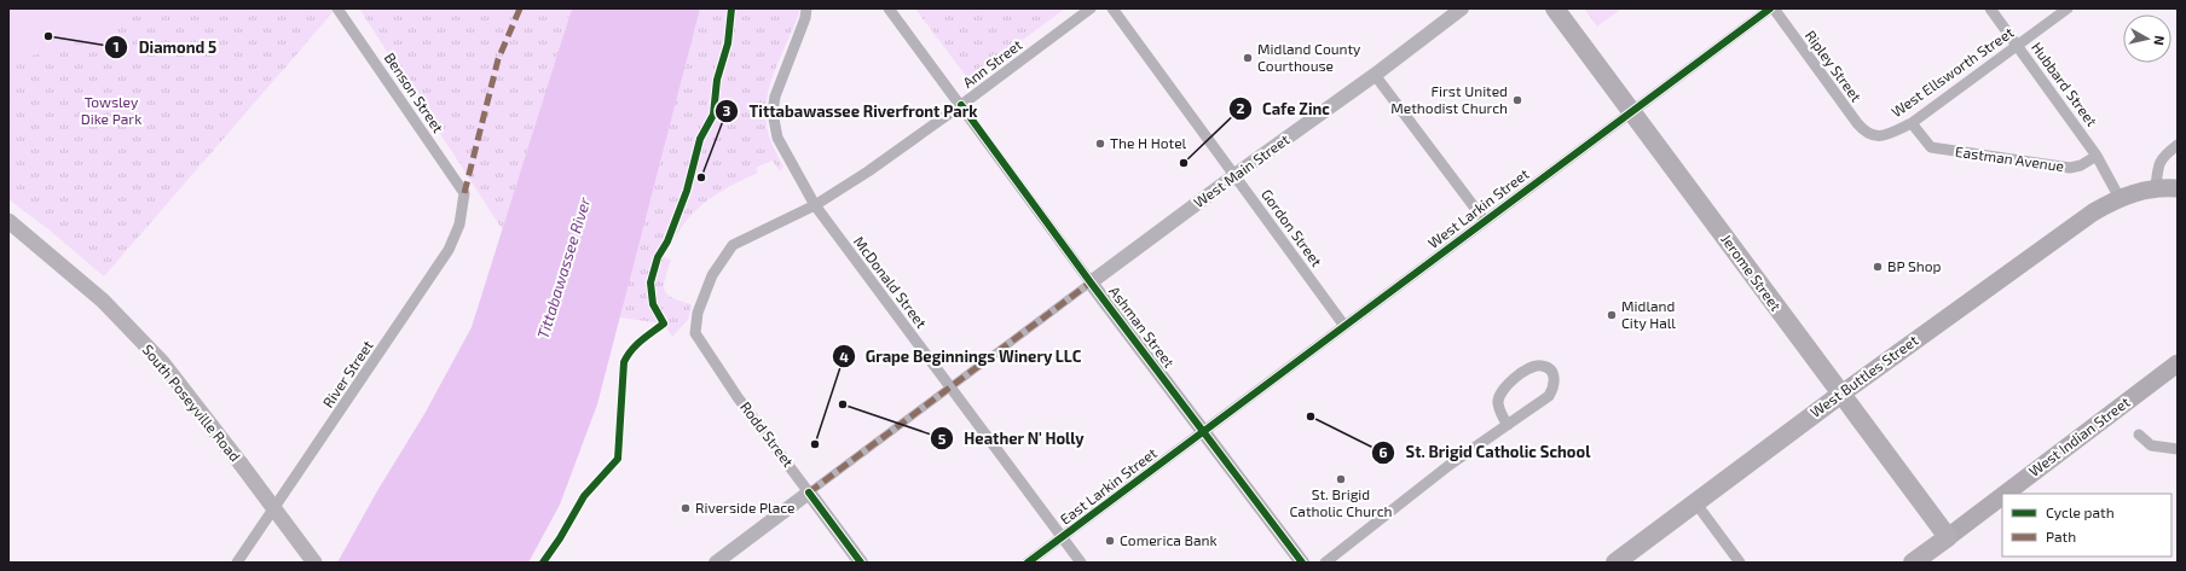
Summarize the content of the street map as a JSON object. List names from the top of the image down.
{
  "streets": {
    "highway": ["Jerome Street", "West Buttles Street", "West Indian Street"],
    "main road": ["South Poseyville Road"],
    "street": [
      "Ann Street",
      "Ripley Street",
      "West Ellsworth Street",
      "Hubbard Street",
      "Benson Street",
      "Eastman Avenue",
      "West Main Street",
      "West Larkin Street",
      "Gordon Street",
      "McDonald Street",
      "Ashman Street",
      "River Street",
      "Rodd Street",
      "East Larkin Street"
    ]
  },
  "crossings": [
    ["Ann Street", "McDonald Street"],
    ["Ann Street", "Ashman Street"],
    ["Ann Street", "Rodd Street"],
    ["Ripley Street", "West Ellsworth Street"],
    ["Ripley Street", "West Larkin Street"],
    ["West Ellsworth Street", "Hubbard Street"],
    ["West Ellsworth Street", "Eastman Avenue"],
    ["Hubbard Street", "Eastman Avenue"],
    ["Benson Street", "River Street"],
    ["West Main Street", "Gordon Street"],
    ["West Main Street", "Ashman Street"],
    ["West Larkin Street", "Gordon Street"],
    ["West Larkin Street", "Jerome Street"],
    ["West Larkin Street", "Ashman Street"],
    ["West Larkin Street", "East Larkin Street"],
    ["Jerome Street", "West Buttles Street"],
    ["Jerome Street", "West Indian Street"],
    ["McDonald Street", "East Larkin Street"],
    ["Ashman Street", "East Larkin Street"]
  ],
  "water": ["Tittabawassee River"],
  "parks": ["Towsley Dike Park"],
  "places": [
    "Diamond 5",
    "Midland County Courthouse",
    "First United Methodist Church",
    "The H Hotel",
    "Cafe Zinc",
    "Tittabawassee Riverfront Park",
    "BP Shop",
    "Midland City Hall",
    "Heather N' Holly",
    "St. Brigid Catholic School",
    "Grape Beginnings Winery LLC",
    "St. Brigid Catholic Church",
    "Riverside Place",
    "Comerica Bank"
  ],
  "legend": ["Cycle path", "Path"],
  "north": "right"
}
